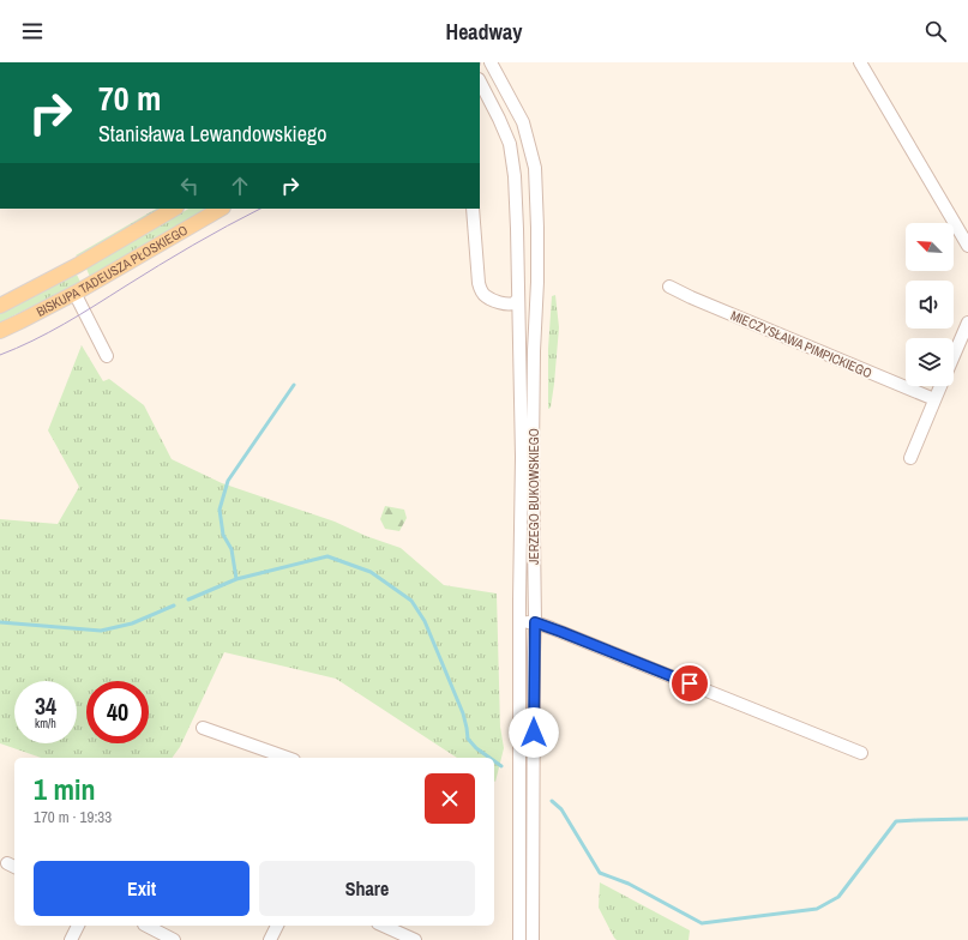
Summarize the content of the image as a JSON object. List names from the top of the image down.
{
  "streets": {
    "main road": ["BISKUPA TADEUSZA PŁOSKIEGO"],
    "street": ["MIECZYSŁAWA PIMPICKIEGO", "JERZEGO BUKOWSKIEGO"]
  },
  "north": "top left",
  "page": {
    "header": "Headway",
    "turn": ["70 m", "Stanisława Lewandowskiego"],
    "speed": "34 km/h",
    "limit": "40",
    "heading": ["1 min", "170 m · 19:33"],
    "buttons": ["Exit", "Share"]
  }
}
